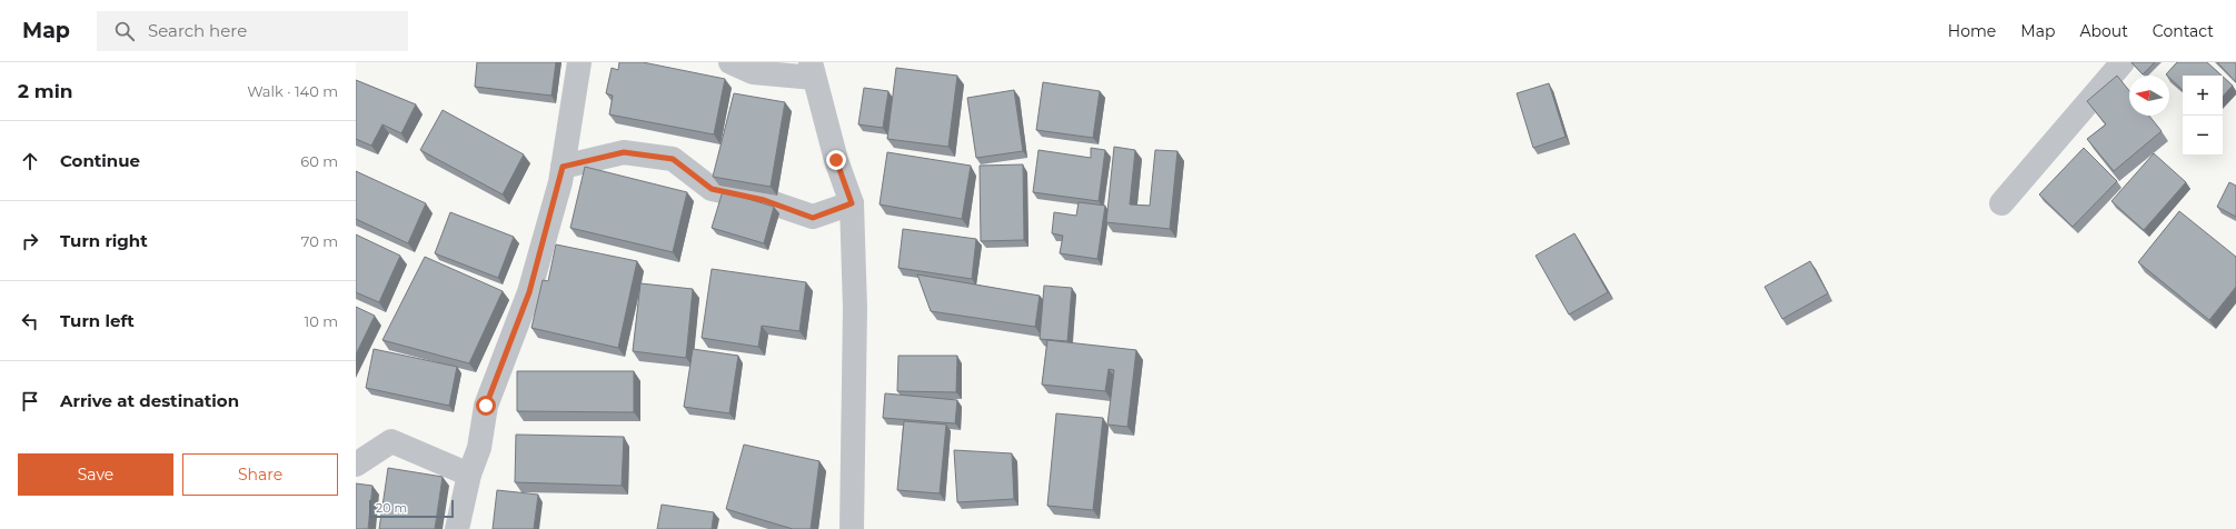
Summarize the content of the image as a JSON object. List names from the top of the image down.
{
  "scale_bar": "20 m",
  "north": "left",
  "page": {
    "header": "Map",
    "search": "Search here",
    "nav": [
      "Home",
      "Map",
      "About",
      "Contact"
    ],
    "heading": ["2 min", "Walk · 140 m"],
    "map_buttons": ["+", "−"],
    "list": [
      ["Continue", "60 m"],
      ["Turn right", "70 m"],
      ["Turn left", "10 m"],
      "Arrive at destination"
    ],
    "buttons": ["Save", "Share"],
    "scale": "20 m"
  }
}
